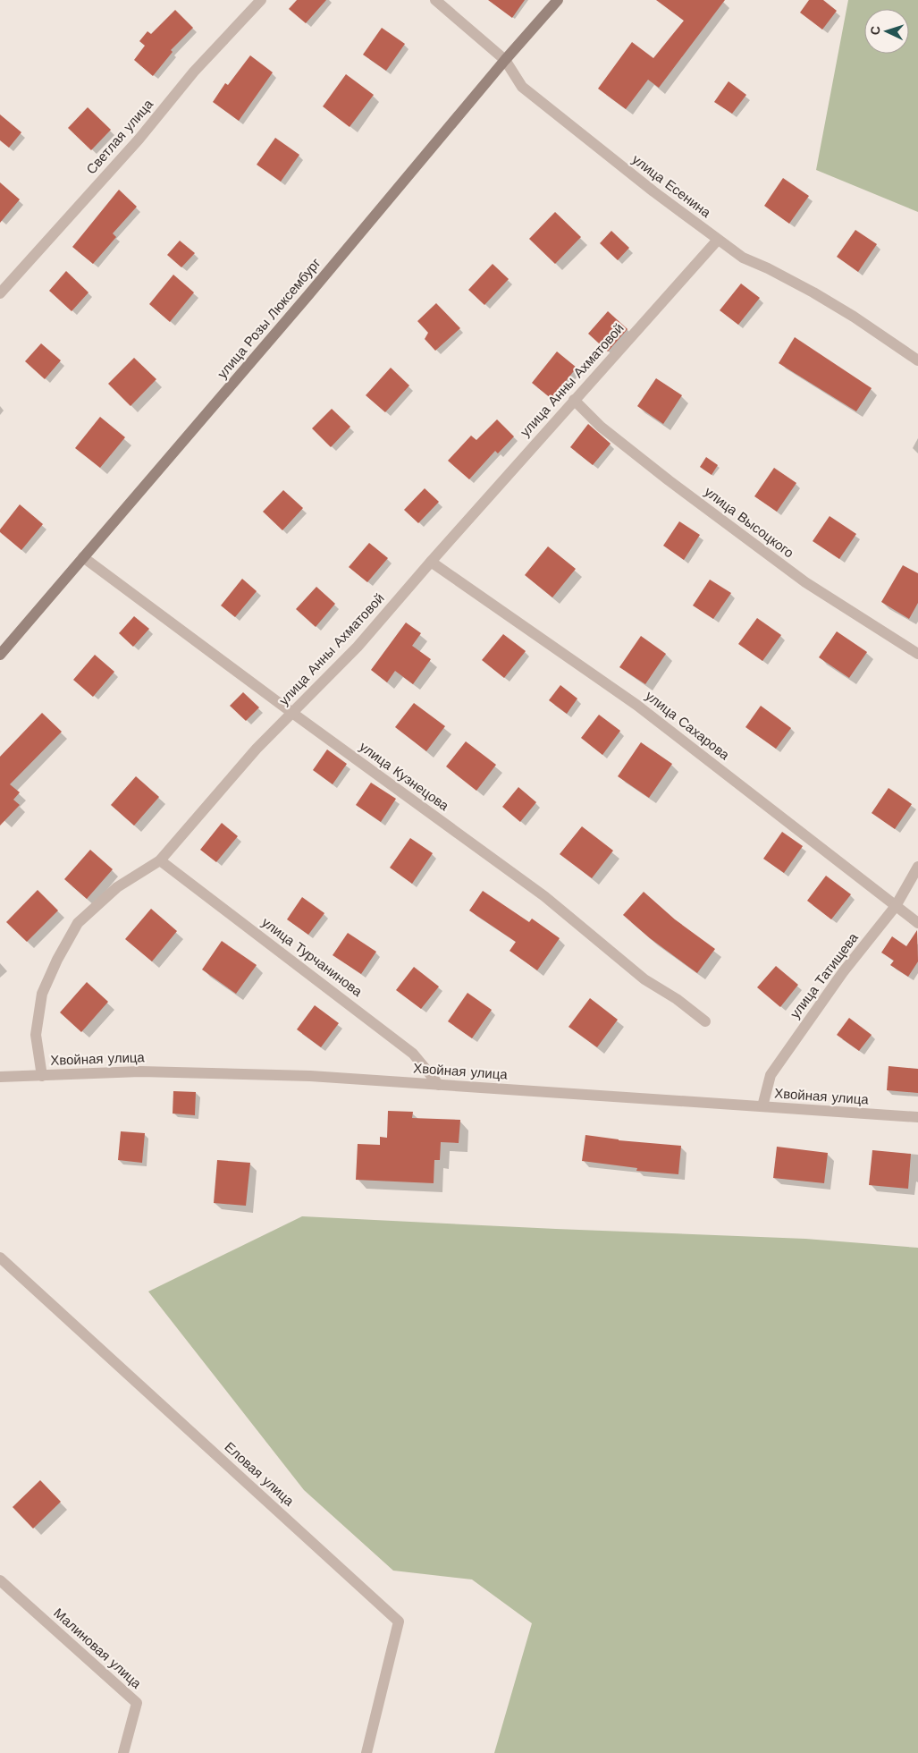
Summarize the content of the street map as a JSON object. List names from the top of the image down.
{
  "streets": {
    "street": [
      "Светлая улица",
      "улица Есенина",
      "улица Розы Люксембург",
      "улица Анны Ахматовой",
      "улица Высоцкого",
      "улица Сахарова",
      "улица Кузнецова",
      "улица Турчанинова",
      "улица Татищева",
      "Хвойная улица",
      "Еловая улица",
      "Малиновая улица"
    ]
  },
  "crossings": [
    ["улица Есенина", "улица Розы Люксембург"],
    ["улица Есенина", "улица Анны Ахматовой"],
    ["улица Розы Люксембург", "улица Кузнецова"],
    ["улица Анны Ахматовой", "улица Высоцкого"],
    ["улица Анны Ахматовой", "улица Сахарова"],
    ["улица Анны Ахматовой", "улица Кузнецова"],
    ["улица Анны Ахматовой", "улица Турчанинова"],
    ["улица Анны Ахматовой", "Хвойная улица"],
    ["улица Сахарова", "улица Татищева"],
    ["улица Турчанинова", "Хвойная улица"],
    ["улица Татищева", "Хвойная улица"]
  ],
  "north": "left"
}
